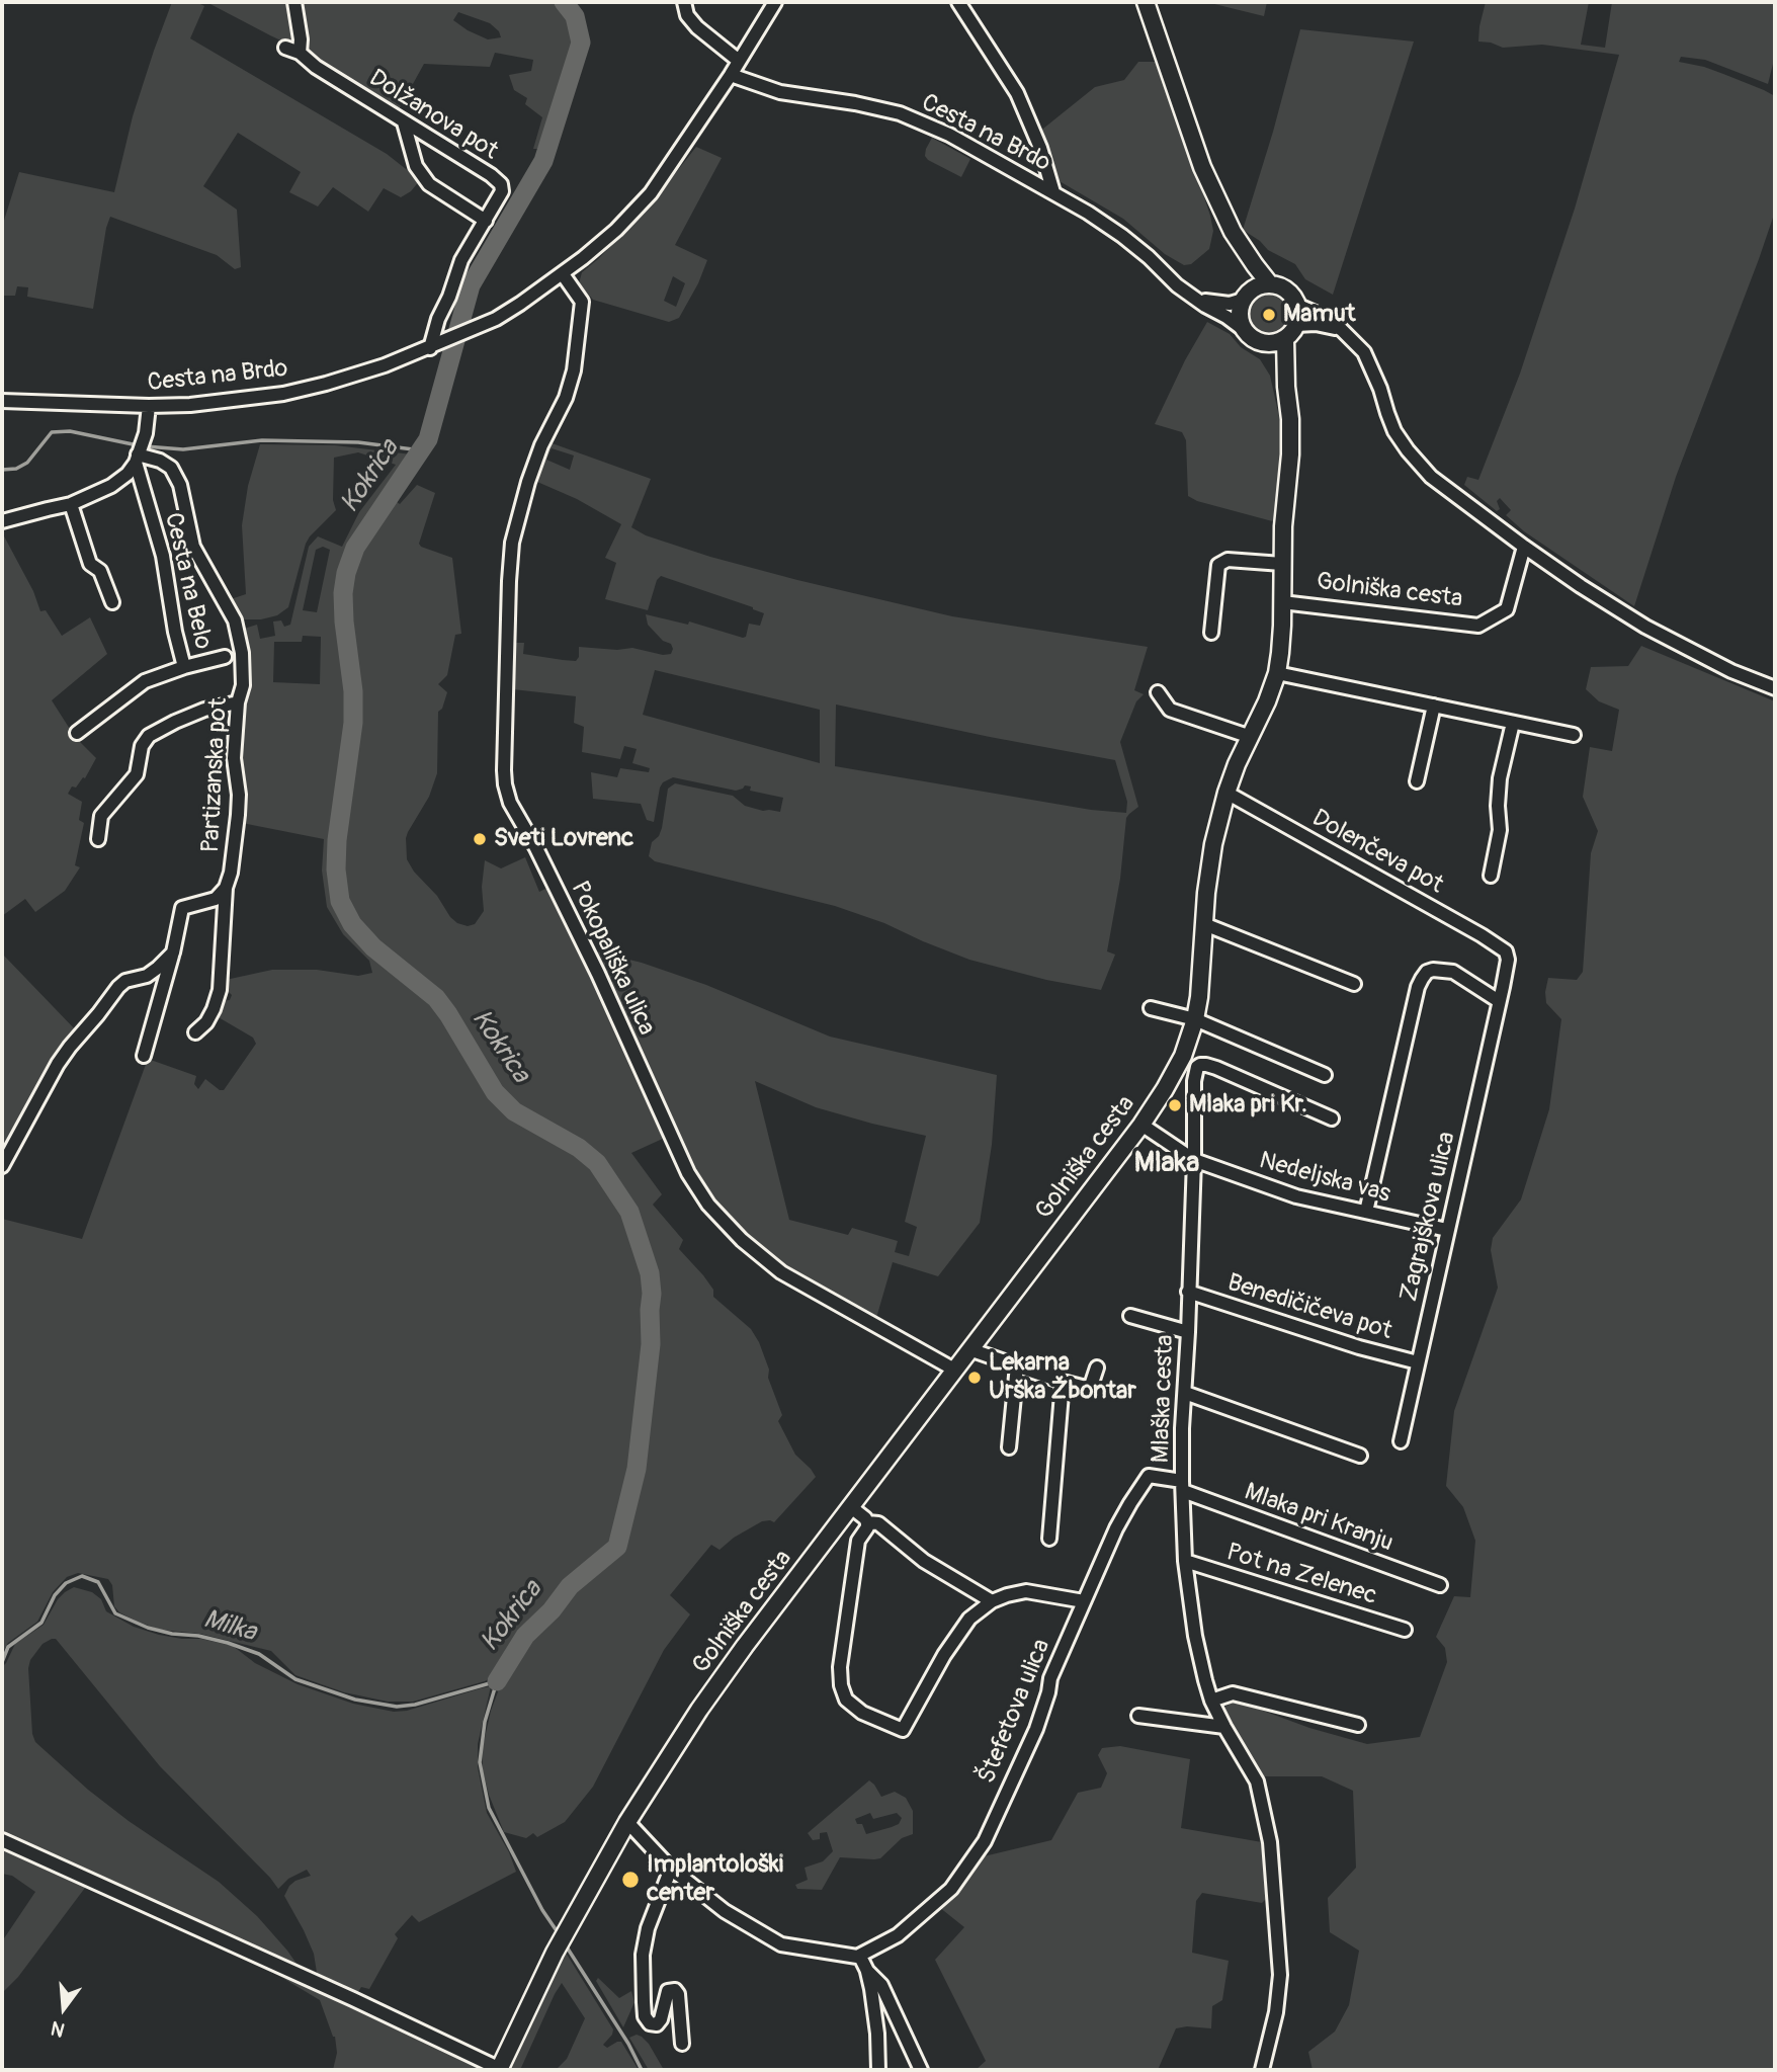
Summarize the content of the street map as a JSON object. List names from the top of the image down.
{
  "streets": {
    "main road": ["Golniška cesta"],
    "street": [
      "Dolžanova pot",
      "Cesta na Brdo",
      "Cesta na Belo",
      "Partizanska pot",
      "Dolenčeva pot",
      "Pokopališka ulica",
      "Nedeljska vas",
      "Zagrajškova ulica",
      "Benedičičeva pot",
      "Mlaška cesta",
      "Mlaka pri Kranju",
      "Pot na Zelenec",
      "Štefetova ulica"
    ]
  },
  "crossings": [
    ["Dolžanova pot", "Cesta na Brdo"],
    ["Cesta na Brdo", "Golniška cesta"],
    ["Cesta na Brdo", "Pokopališka ulica"],
    ["Cesta na Belo", "Partizanska pot"],
    ["Golniška cesta", "Dolenčeva pot"],
    ["Golniška cesta", "Pokopališka ulica"],
    ["Dolenčeva pot", "Zagrajškova ulica"],
    ["Nedeljska vas", "Zagrajškova ulica"],
    ["Nedeljska vas", "Mlaška cesta"],
    ["Zagrajškova ulica", "Benedičičeva pot"],
    ["Benedičičeva pot", "Mlaška cesta"],
    ["Mlaška cesta", "Mlaka pri Kranju"],
    ["Mlaška cesta", "Pot na Zelenec"],
    ["Mlaška cesta", "Štefetova ulica"],
    ["Mlaka pri Kranju", "Štefetova ulica"]
  ],
  "districts": ["Mlaka"],
  "water": ["Kokrica", "Milka"],
  "places": [
    "Mamut",
    "Sveti Lovrenc",
    "Mlaka pri Kr.",
    "Lekarna Urška Žbontar",
    "Implantološki center"
  ],
  "north": "bottom"
}
